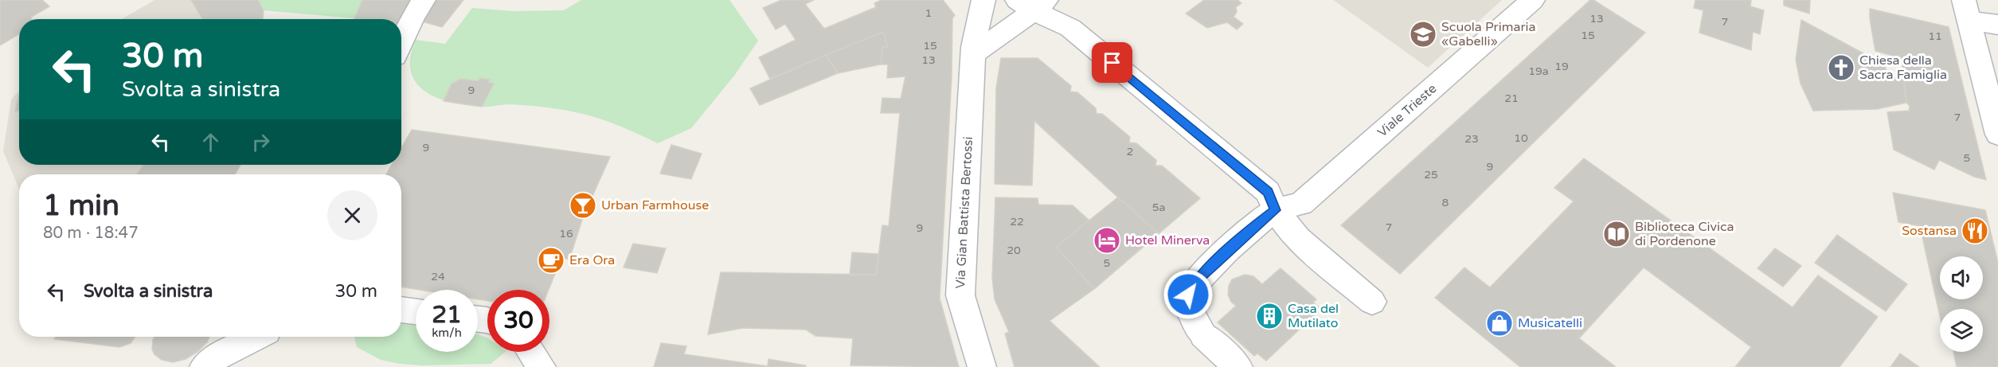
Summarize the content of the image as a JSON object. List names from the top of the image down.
{
  "streets": {
    "street": ["Viale Trieste", "Via Gian Battista Bertossi"]
  },
  "places": {
    "school or university": ["Scuola Primaria «Gabelli»"],
    "church": ["Chiesa della Sacra Famiglia"],
    "bar": ["Urban Farmhouse"],
    "restaurant": ["Sostansa"],
    "library": ["Biblioteca Civica di Pordenone"],
    "hotel": ["Hotel Minerva"],
    "cafe": ["Era Ora"],
    "building": ["Casa del Mutilato"],
    "shop": ["Musicatelli"]
  },
  "house_numbers": [
    "1",
    "13",
    "7",
    "15",
    "11",
    "15",
    "13",
    "19",
    "19a",
    "9",
    "21",
    "7",
    "10",
    "23",
    "9",
    "2",
    "5",
    "9",
    "25",
    "8",
    "5a",
    "22",
    "7",
    "9",
    "16",
    "20",
    "5",
    "24"
  ],
  "page": {
    "turn": ["30 m", "Svolta a sinistra"],
    "heading": ["1 min", "80 m · 18:47"],
    "list": [
      {
        "name": "Svolta a sinistra",
        "value": "30 m"
      }
    ],
    "speed": "21 km/h",
    "limit": "30"
  }
}
